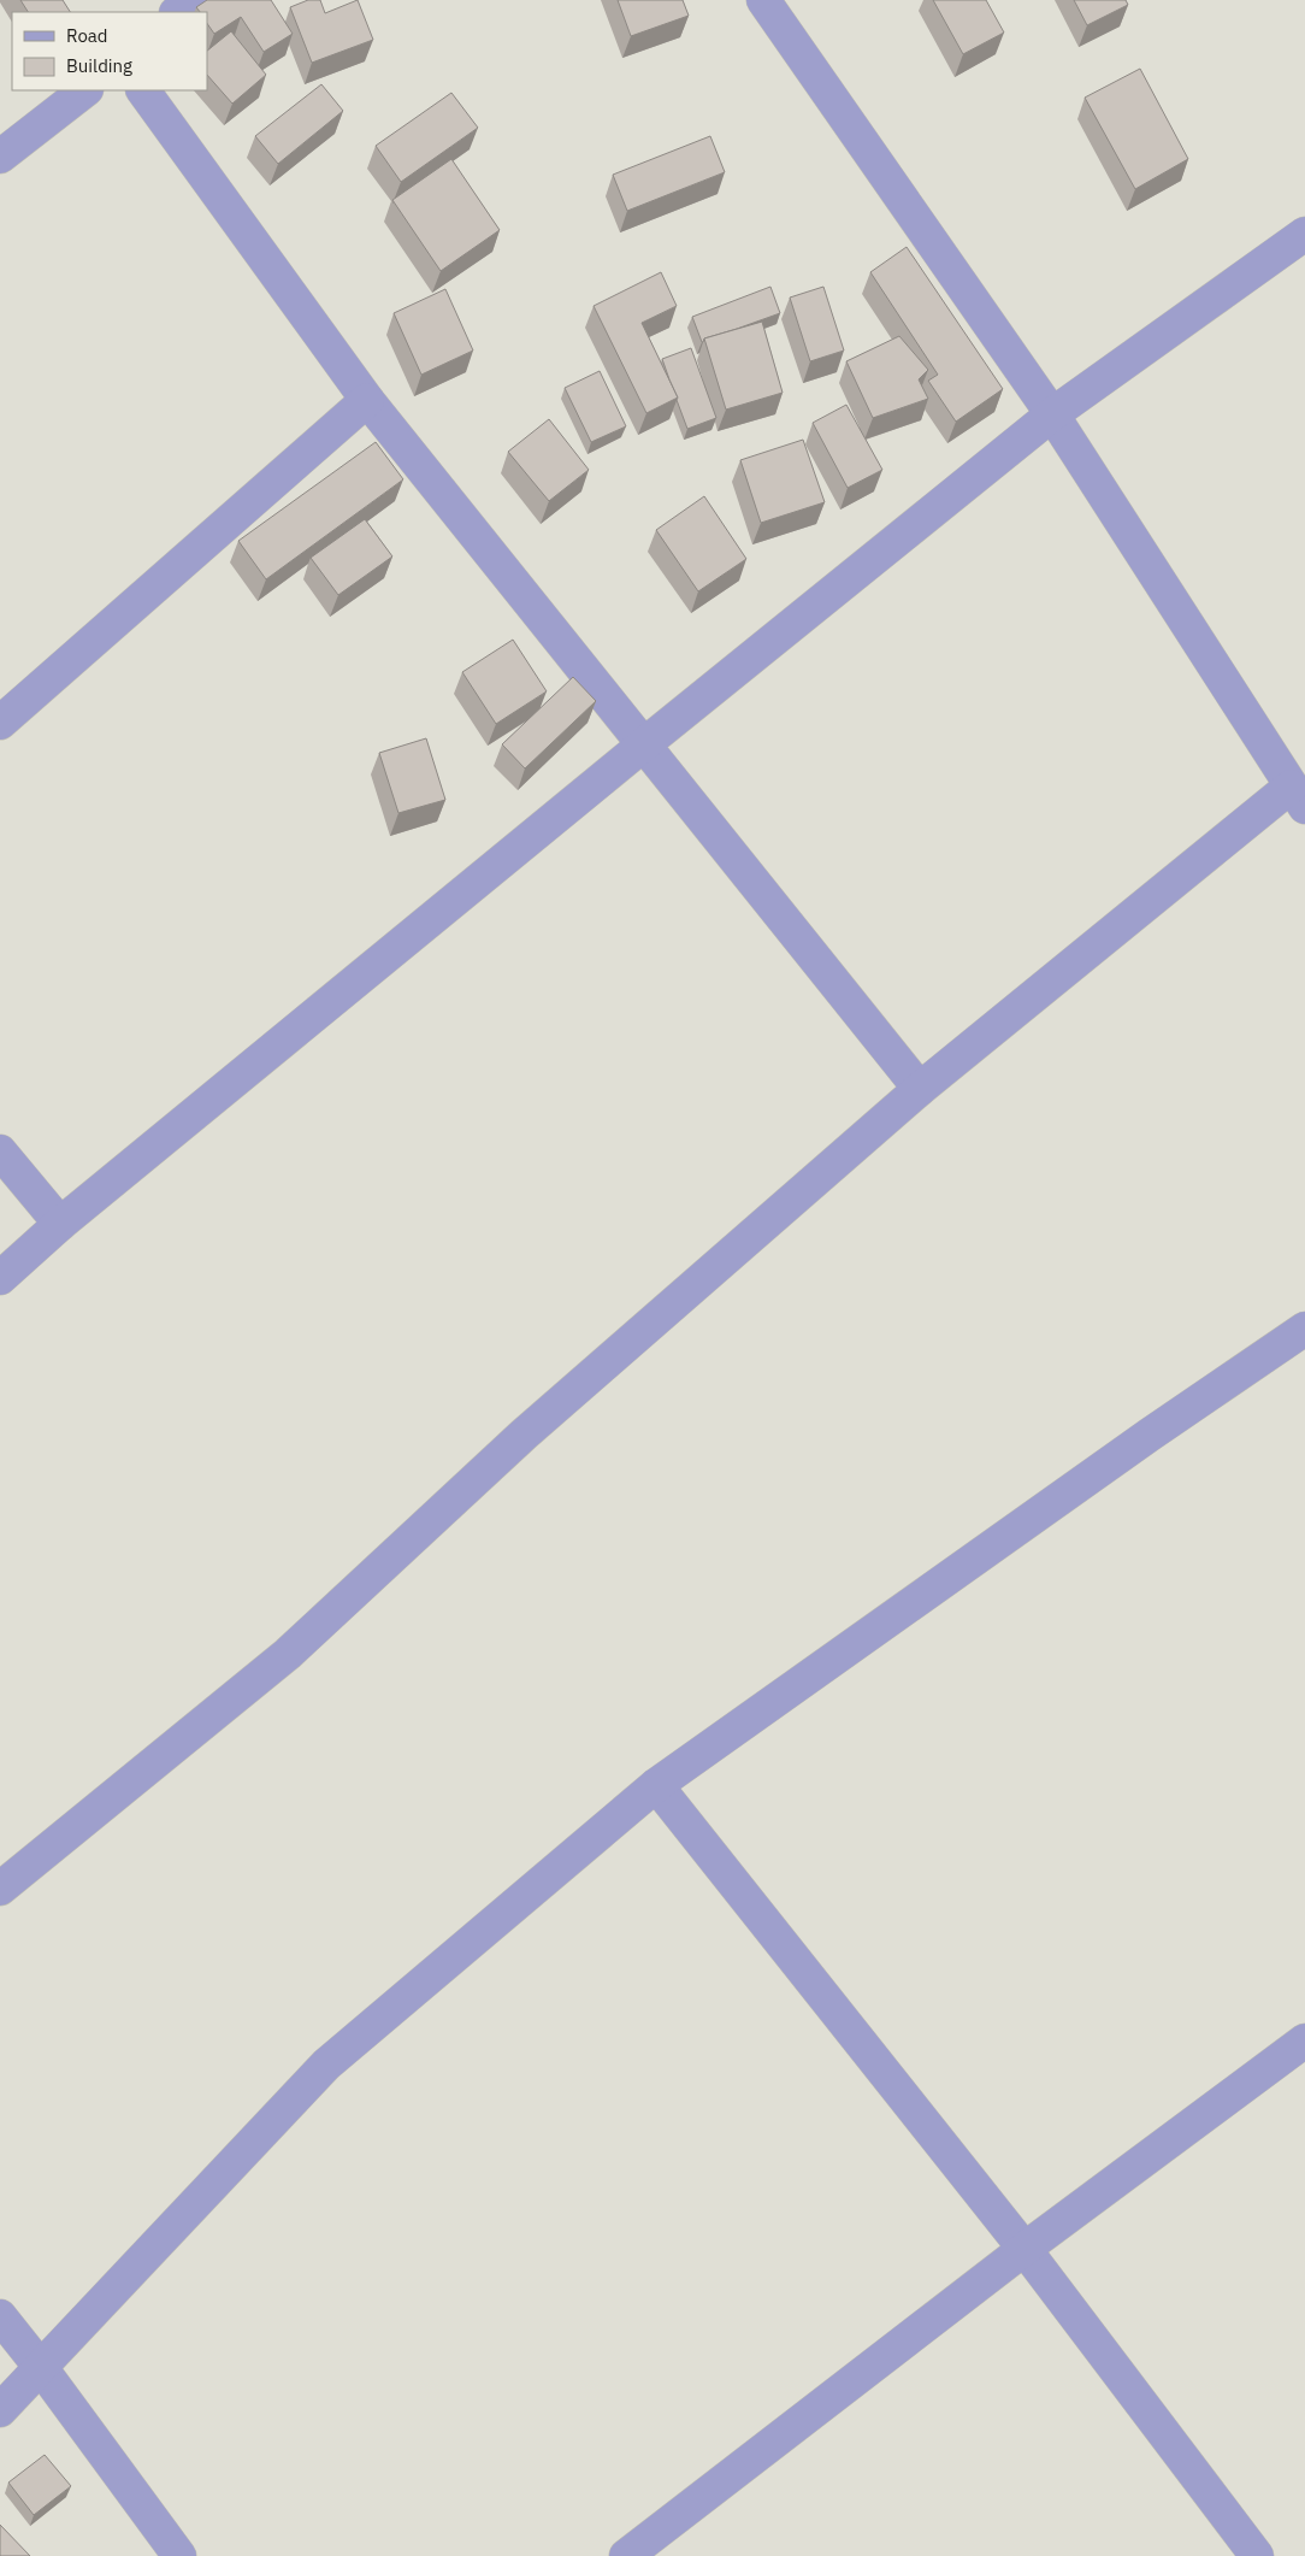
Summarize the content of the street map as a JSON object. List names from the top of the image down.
{
  "legend": ["Road", "Building"]
}
